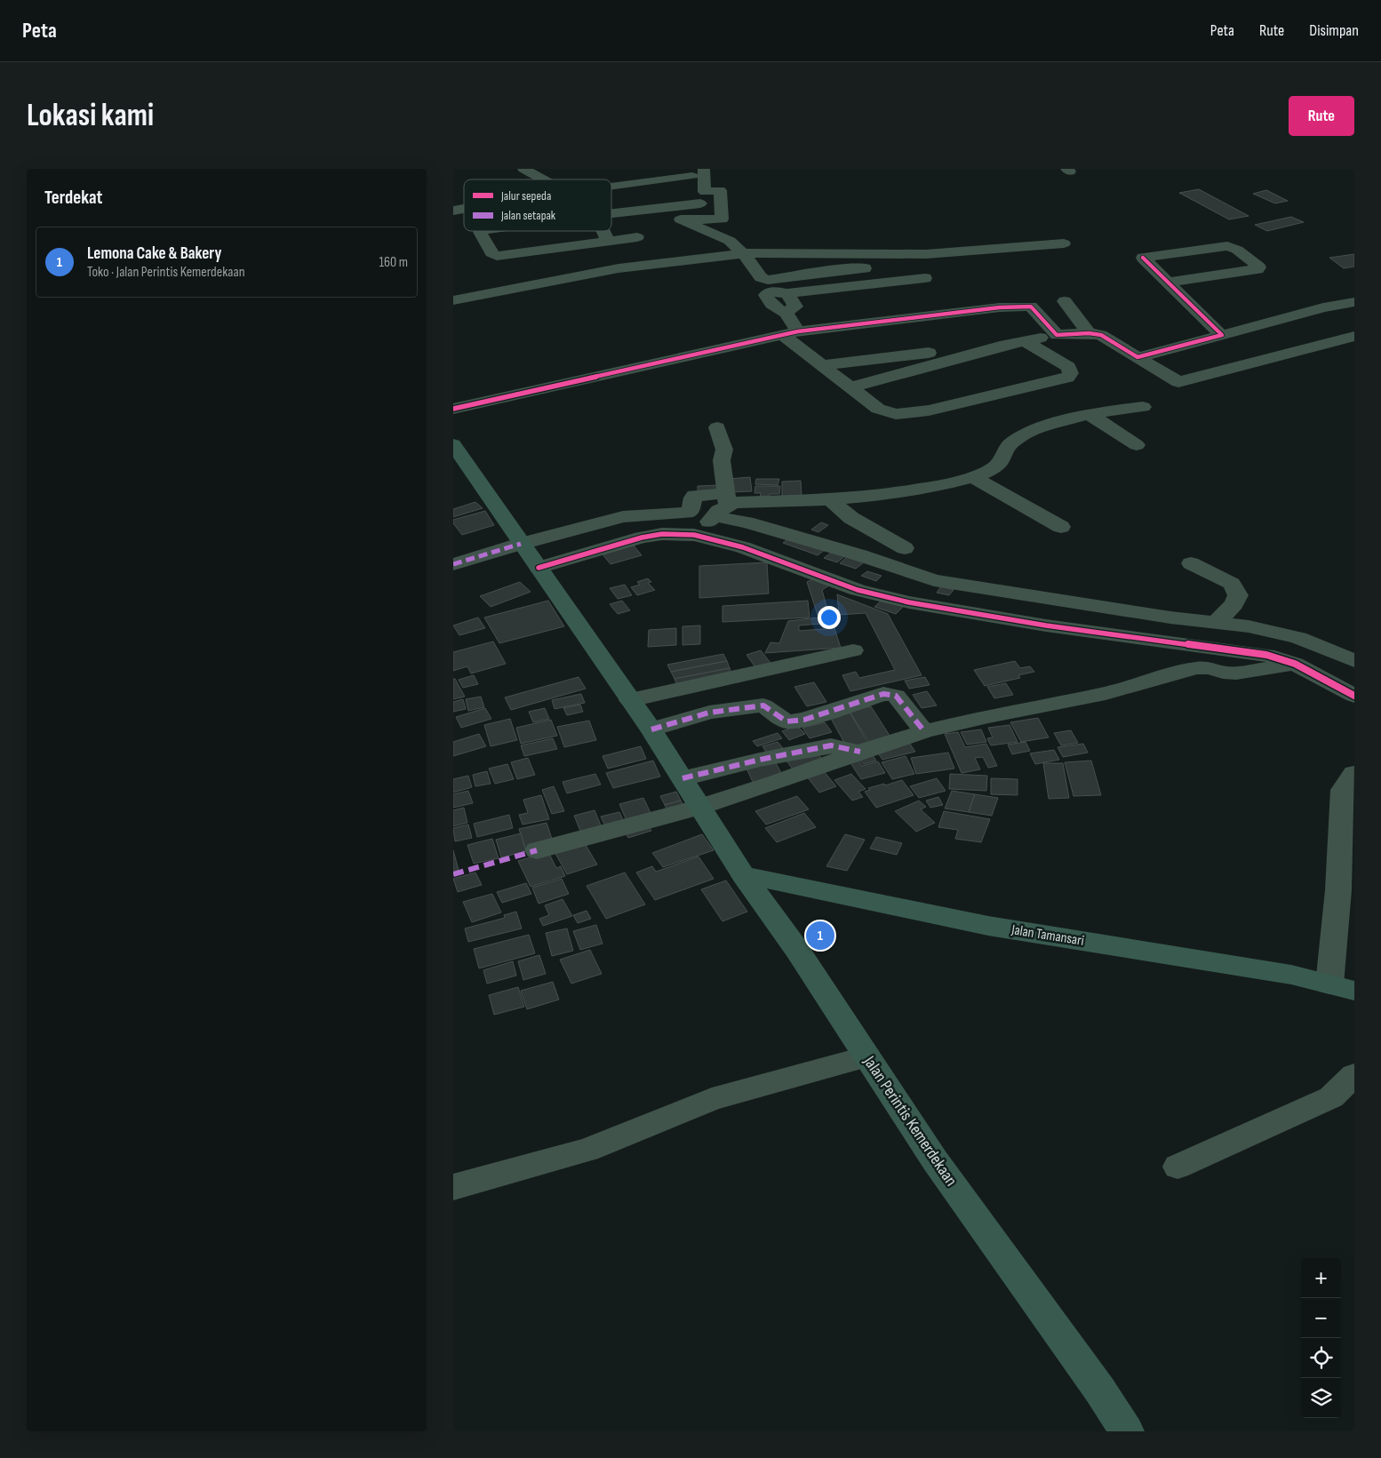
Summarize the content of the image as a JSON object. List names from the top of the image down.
{
  "streets": {
    "main road": ["Jalan Tamansari", "Jalan Perintis Kemerdekaan"]
  },
  "crossings": [
    ["Jalan Tamansari", "Jalan Perintis Kemerdekaan"]
  ],
  "legend": ["Jalur sepeda", "Jalan setapak"],
  "page": {
    "header": "Peta",
    "nav": ["Peta", "Rute", "Disimpan"],
    "buttons": "Rute",
    "title": "Lokasi kami",
    "heading": "Terdekat",
    "list": [
      {
        "mark": "1",
        "name": "Lemona Cake & Bakery",
        "note": "Toko · Jalan Perintis Kemerdekaan",
        "value": "160 m"
      }
    ],
    "pins": "1",
    "map_buttons": ["+", "−"]
  }
}
